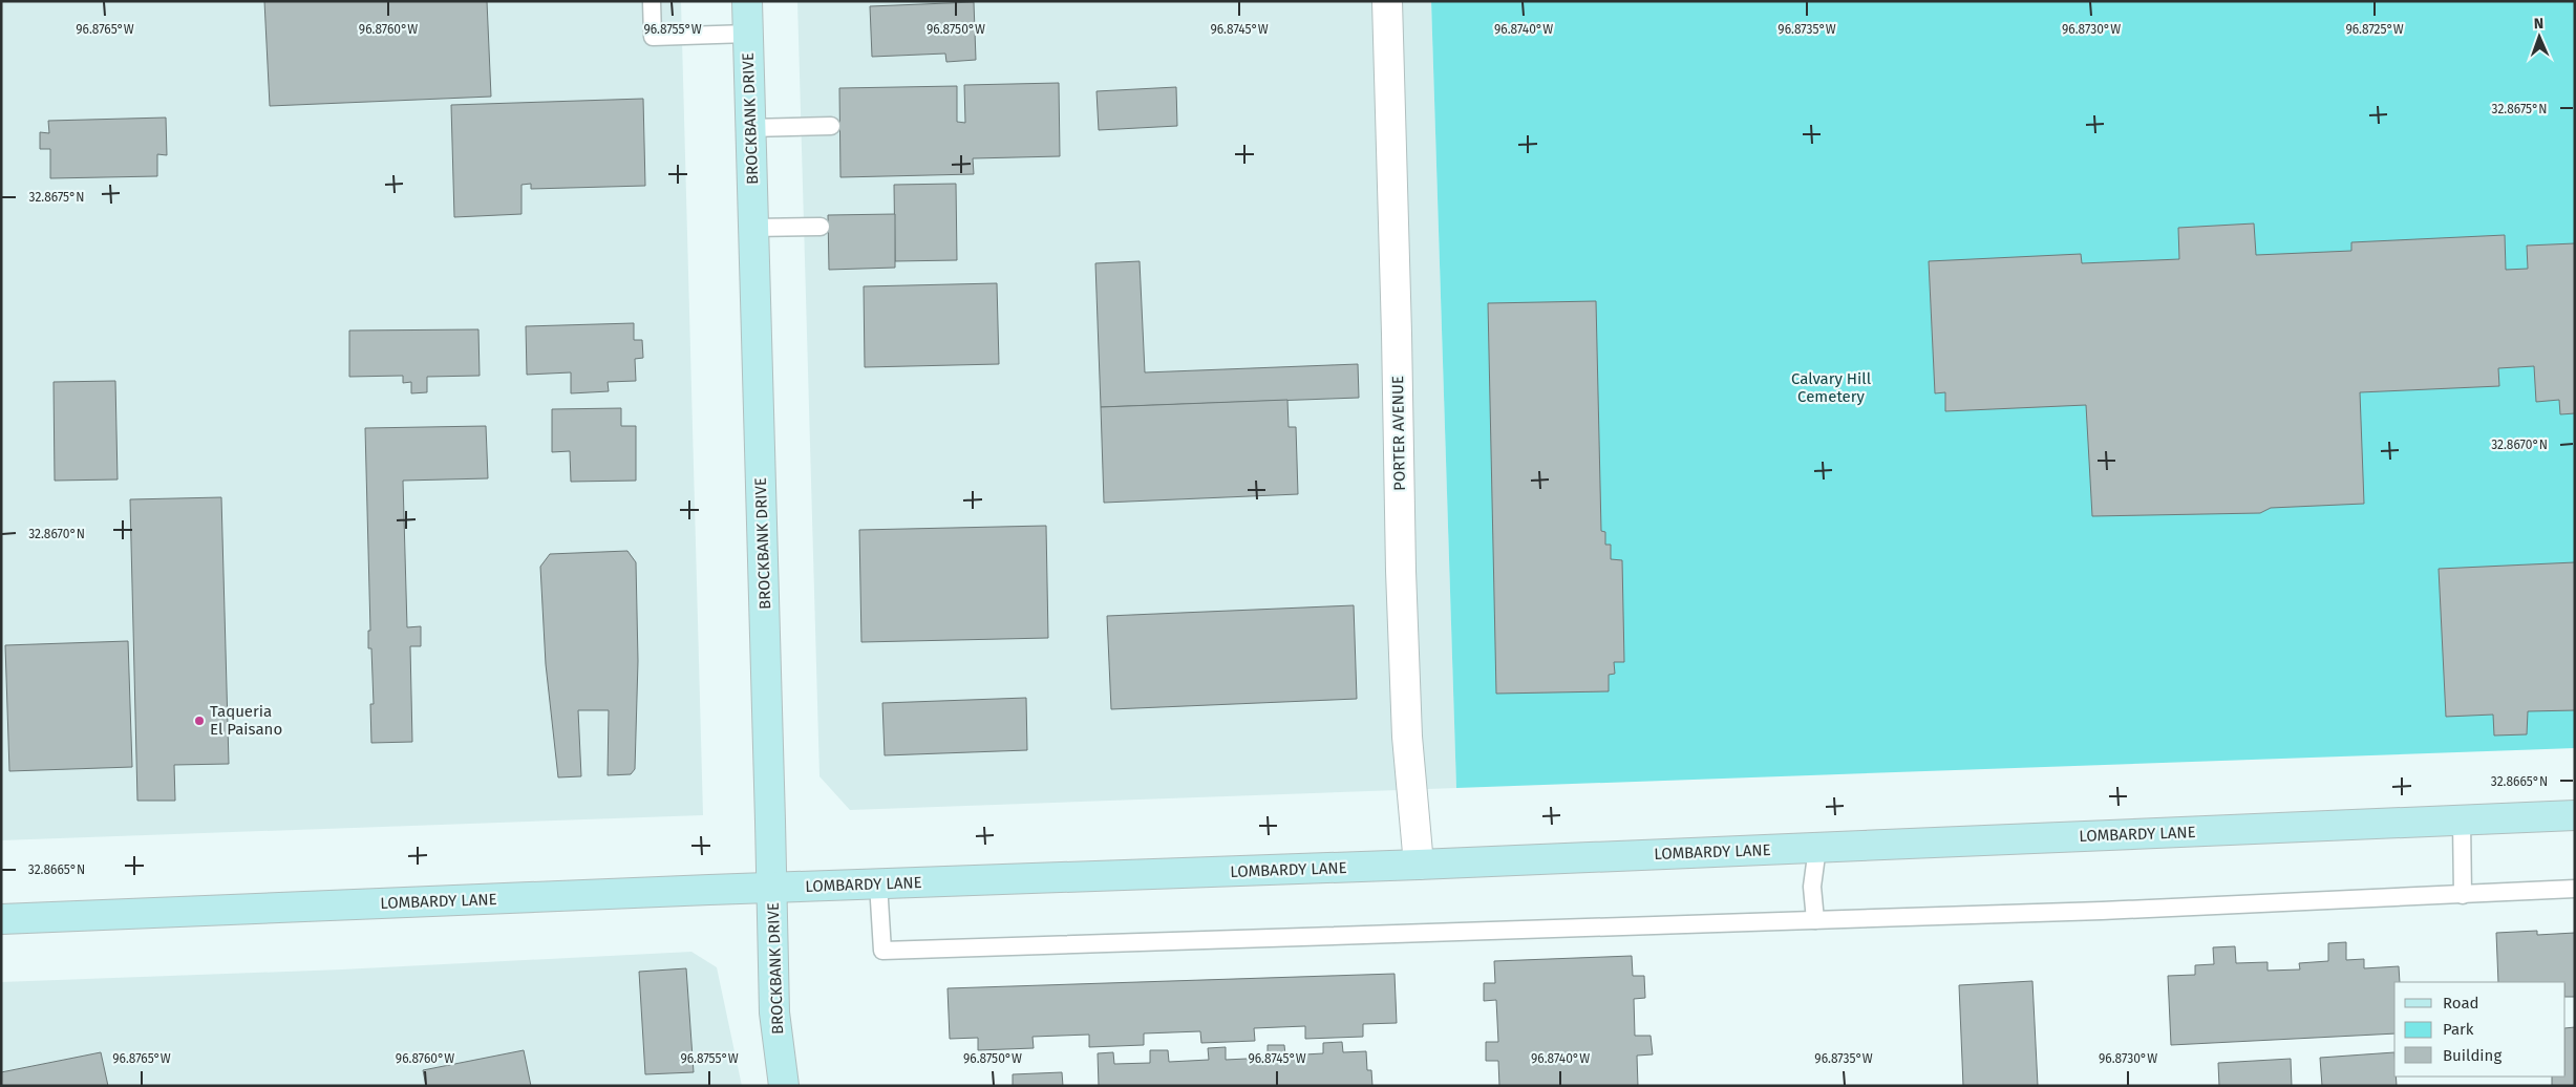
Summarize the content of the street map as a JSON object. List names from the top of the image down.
{
  "streets": {
    "main road": ["BROCKBANK DRIVE", "LOMBARDY LANE"],
    "street": ["PORTER AVENUE"]
  },
  "crossings": [
    ["BROCKBANK DRIVE", "LOMBARDY LANE"],
    ["PORTER AVENUE", "LOMBARDY LANE"]
  ],
  "parks": ["Calvary Hill Cemetery"],
  "places": ["Taqueria El Paisano"],
  "legend": ["Road", "Park", "Building"],
  "north": "top",
  "coordinates": [
    "96.8765°W",
    "96.8760°W",
    "96.8755°W",
    "96.8750°W",
    "96.8745°W",
    "96.8740°W",
    "96.8735°W",
    "96.8730°W",
    "96.8725°W",
    "32.8675°N",
    "32.8670°N",
    "32.8665°N"
  ]
}
